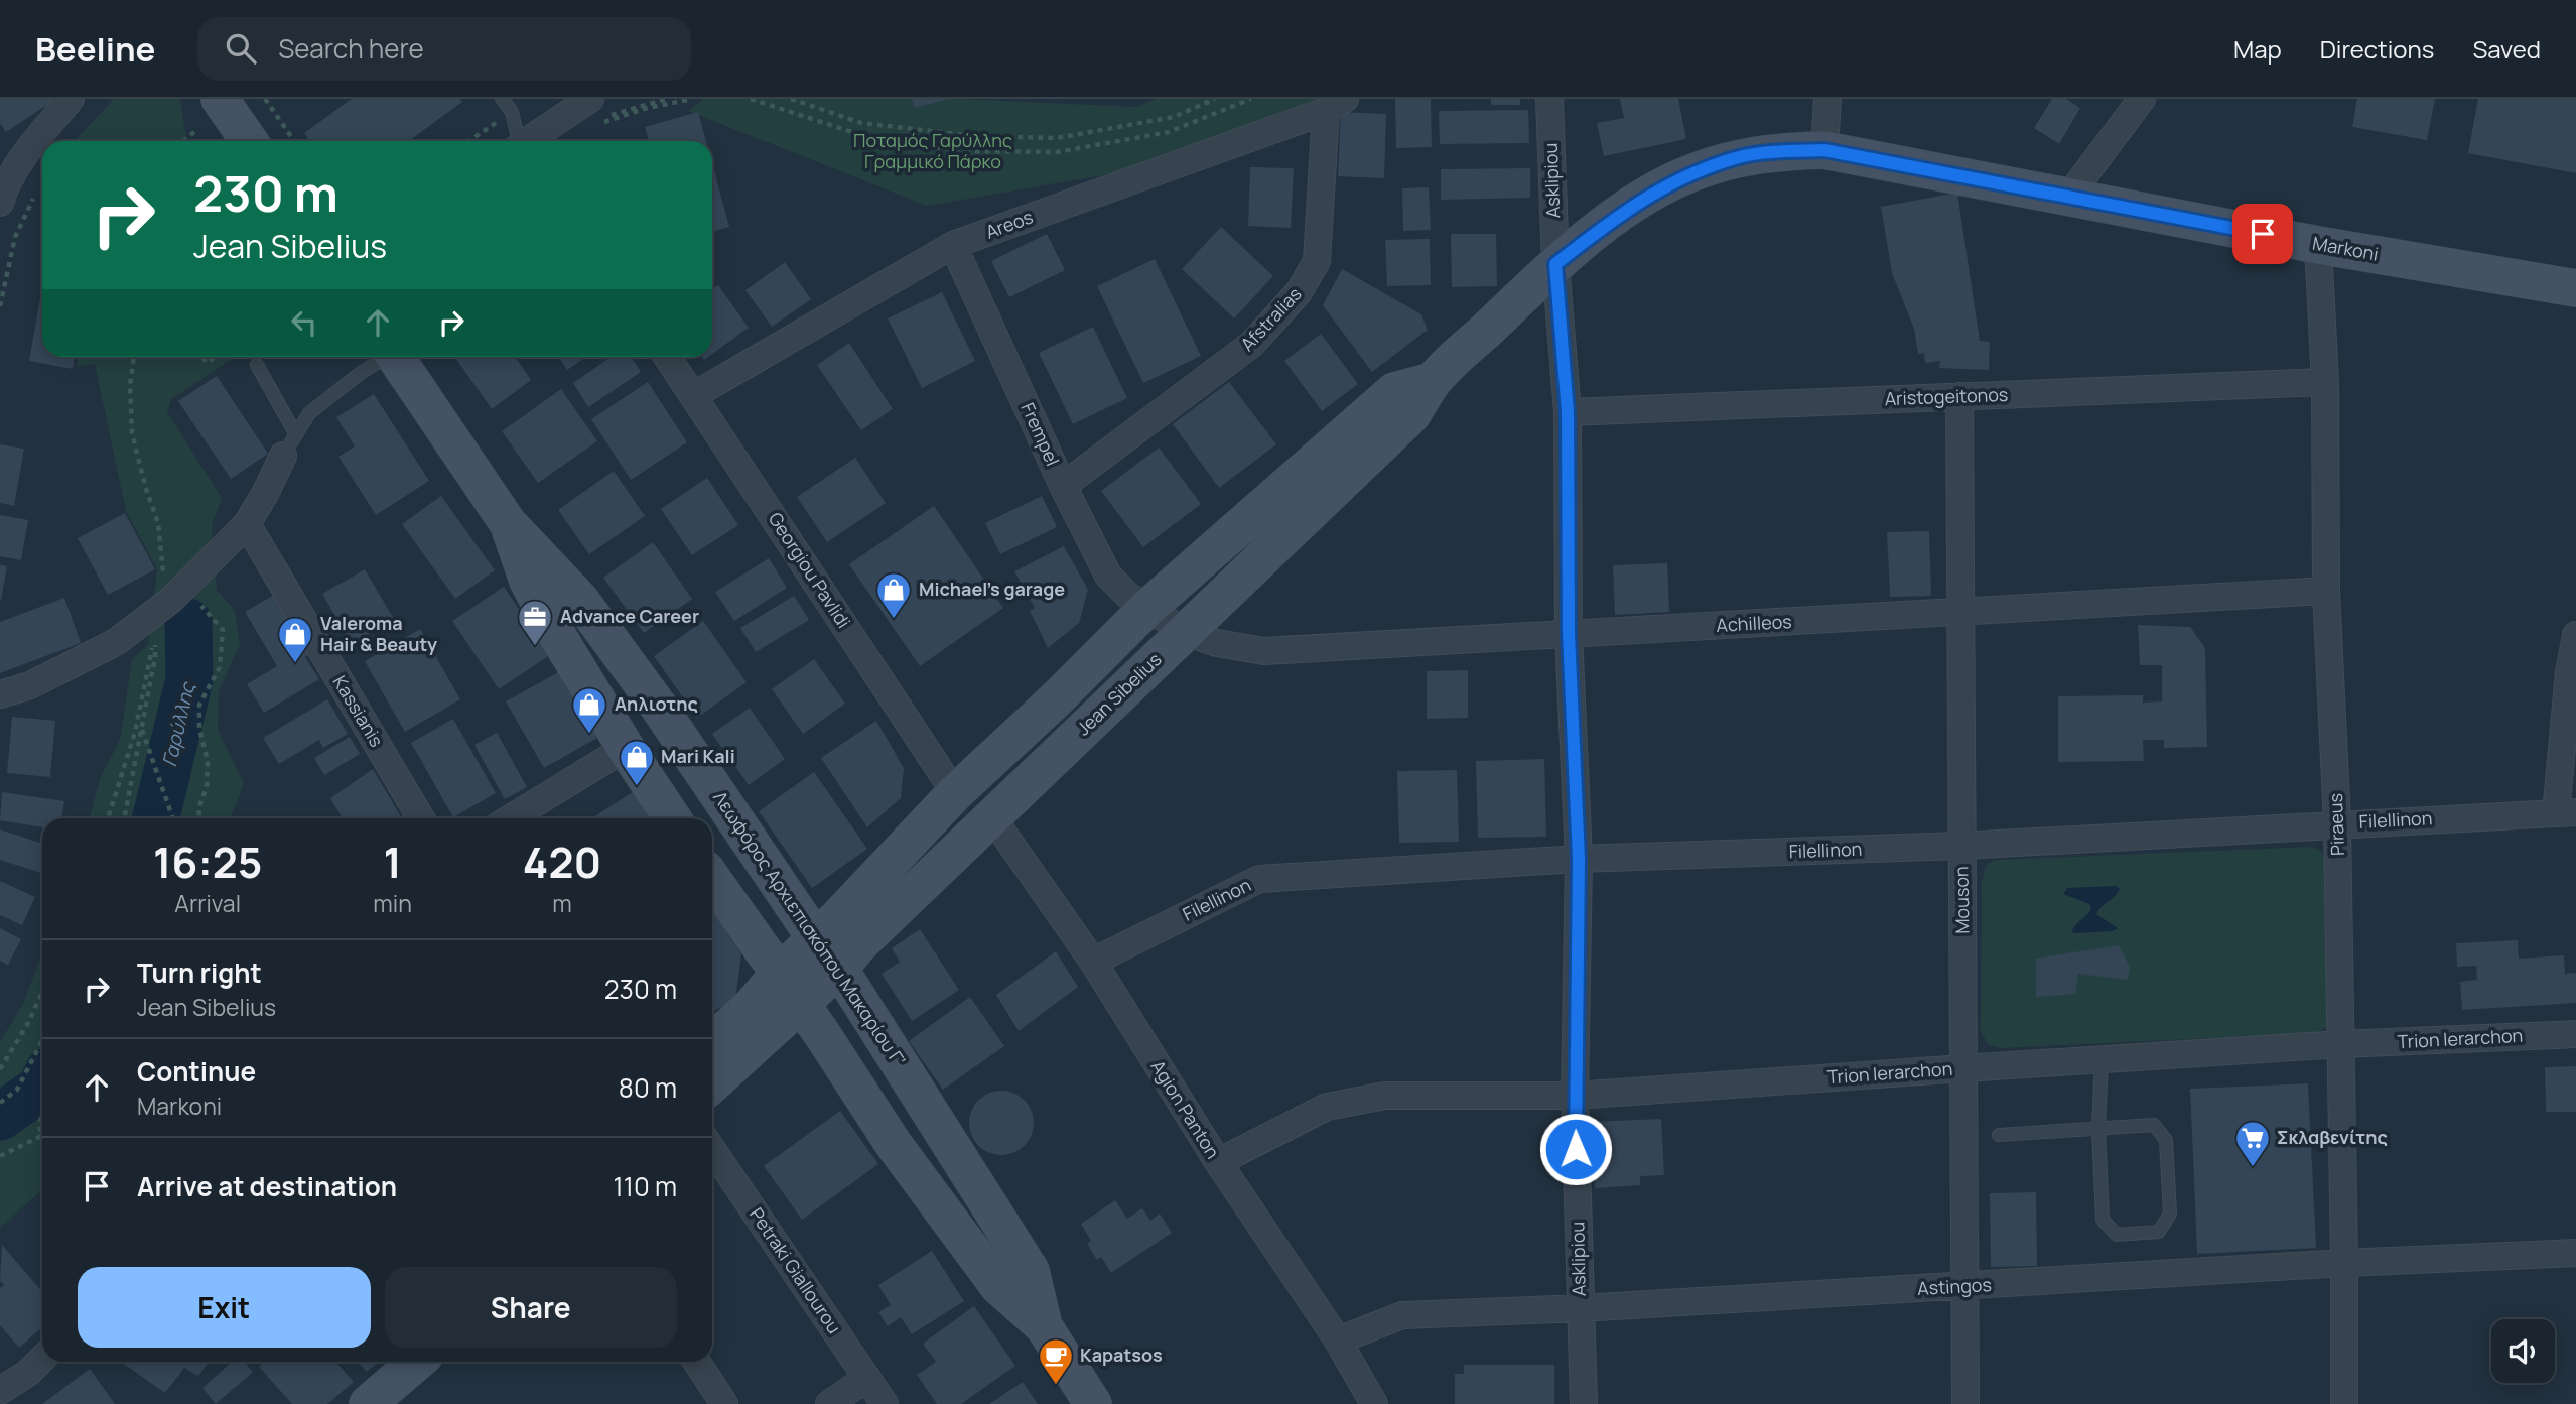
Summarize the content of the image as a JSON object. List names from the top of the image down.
{
  "streets": {
    "main road": ["Markoni", "Jean Sibelius", "Λεωφόρος Αρχιεπισκόπου Μακαρίου Γ’"],
    "street": [
      "Asklipiou",
      "Areos",
      "Afstralias",
      "Aristogeitonos",
      "Frempel",
      "Georgiou Pavlidi",
      "Achilleos",
      "Kassianis",
      "Filellinon",
      "Piraeus",
      "Mouson",
      "Trion Ierarchon",
      "Agion Panton",
      "Petraki Giallourou",
      "Astingos"
    ]
  },
  "crossings": [
    ["Asklipiou", "Aristogeitonos"],
    ["Asklipiou", "Achilleos"],
    ["Asklipiou", "Jean Sibelius"],
    ["Asklipiou", "Filellinon"],
    ["Asklipiou", "Trion Ierarchon"],
    ["Asklipiou", "Astingos"],
    ["Areos", "Afstralias"],
    ["Areos", "Frempel"],
    ["Areos", "Georgiou Pavlidi"],
    ["Markoni", "Jean Sibelius"],
    ["Markoni", "Piraeus"],
    ["Afstralias", "Frempel"],
    ["Aristogeitonos", "Piraeus"],
    ["Aristogeitonos", "Mouson"],
    ["Frempel", "Achilleos"],
    ["Frempel", "Jean Sibelius"],
    ["Georgiou Pavlidi", "Jean Sibelius"],
    ["Achilleos", "Jean Sibelius"],
    ["Achilleos", "Piraeus"],
    ["Achilleos", "Mouson"],
    ["Jean Sibelius", "Λεωφόρος Αρχιεπισκόπου Μακαρίου Γ’"],
    ["Jean Sibelius", "Agion Panton"],
    ["Filellinon", "Piraeus"],
    ["Filellinon", "Mouson"],
    ["Filellinon", "Agion Panton"],
    ["Piraeus", "Trion Ierarchon"],
    ["Piraeus", "Astingos"],
    ["Mouson", "Trion Ierarchon"],
    ["Mouson", "Astingos"],
    ["Trion Ierarchon", "Agion Panton"],
    ["Agion Panton", "Astingos"]
  ],
  "water": ["Γαρύλλης"],
  "parks": ["Ποταμός Γαρύλλης Γραμμικό Πάρκο"],
  "places": {
    "shop": [
      "Michael's garage",
      "Valeroma Hair & Beauty",
      "Αηλιοτης",
      "Mari Kali"
    ],
    "office": ["Advance Career"],
    "supermarket": ["Σκλαβενίτης"],
    "cafe": ["Kapatsos"]
  },
  "page": {
    "header": "Beeline",
    "search": "Search here",
    "nav": ["Map", "Directions", "Saved"],
    "turn": ["230 m", "Jean Sibelius"],
    "eta": [
      "16:25",
      "Arrival",
      "1",
      "min",
      "420",
      "m"
    ],
    "list": [
      {
        "name": "Turn right",
        "note": "Jean Sibelius",
        "value": "230 m"
      },
      {
        "name": "Continue",
        "note": "Markoni",
        "value": "80 m"
      },
      {
        "name": "Arrive at destination",
        "value": "110 m"
      }
    ],
    "buttons": ["Exit", "Share"]
  }
}
